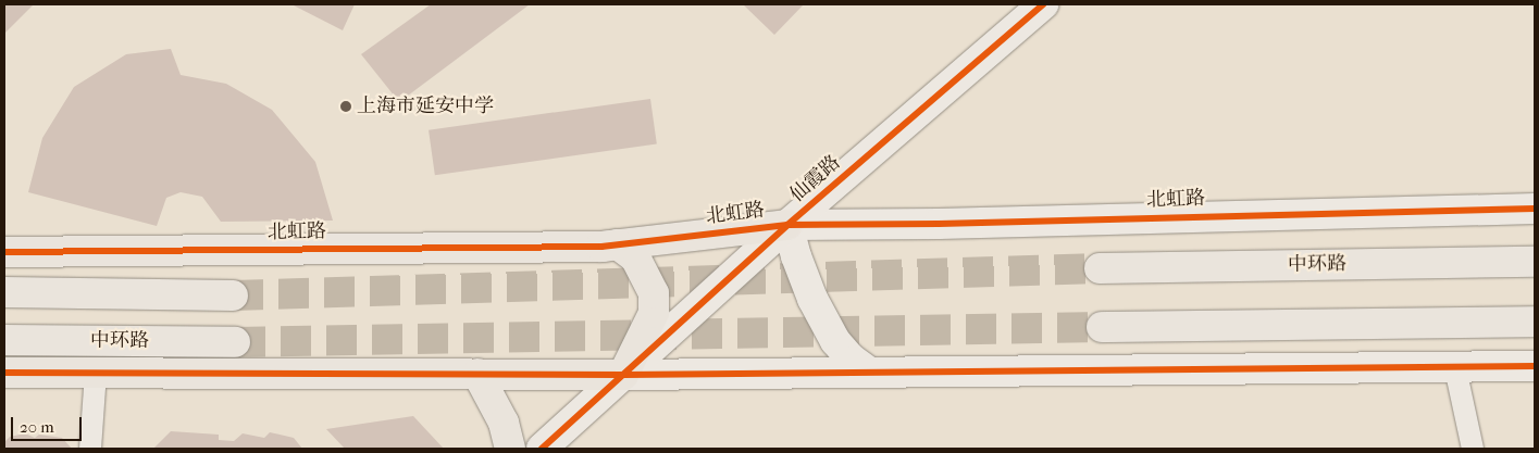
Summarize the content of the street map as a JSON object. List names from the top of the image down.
{
  "streets": {
    "main road": ["北虹路", "中环路"],
    "street": ["仙霞路"]
  },
  "crossings": [
    ["仙霞路", "北虹路"]
  ],
  "places": ["上海市延安中学"],
  "scale_bar": "20 m"
}
